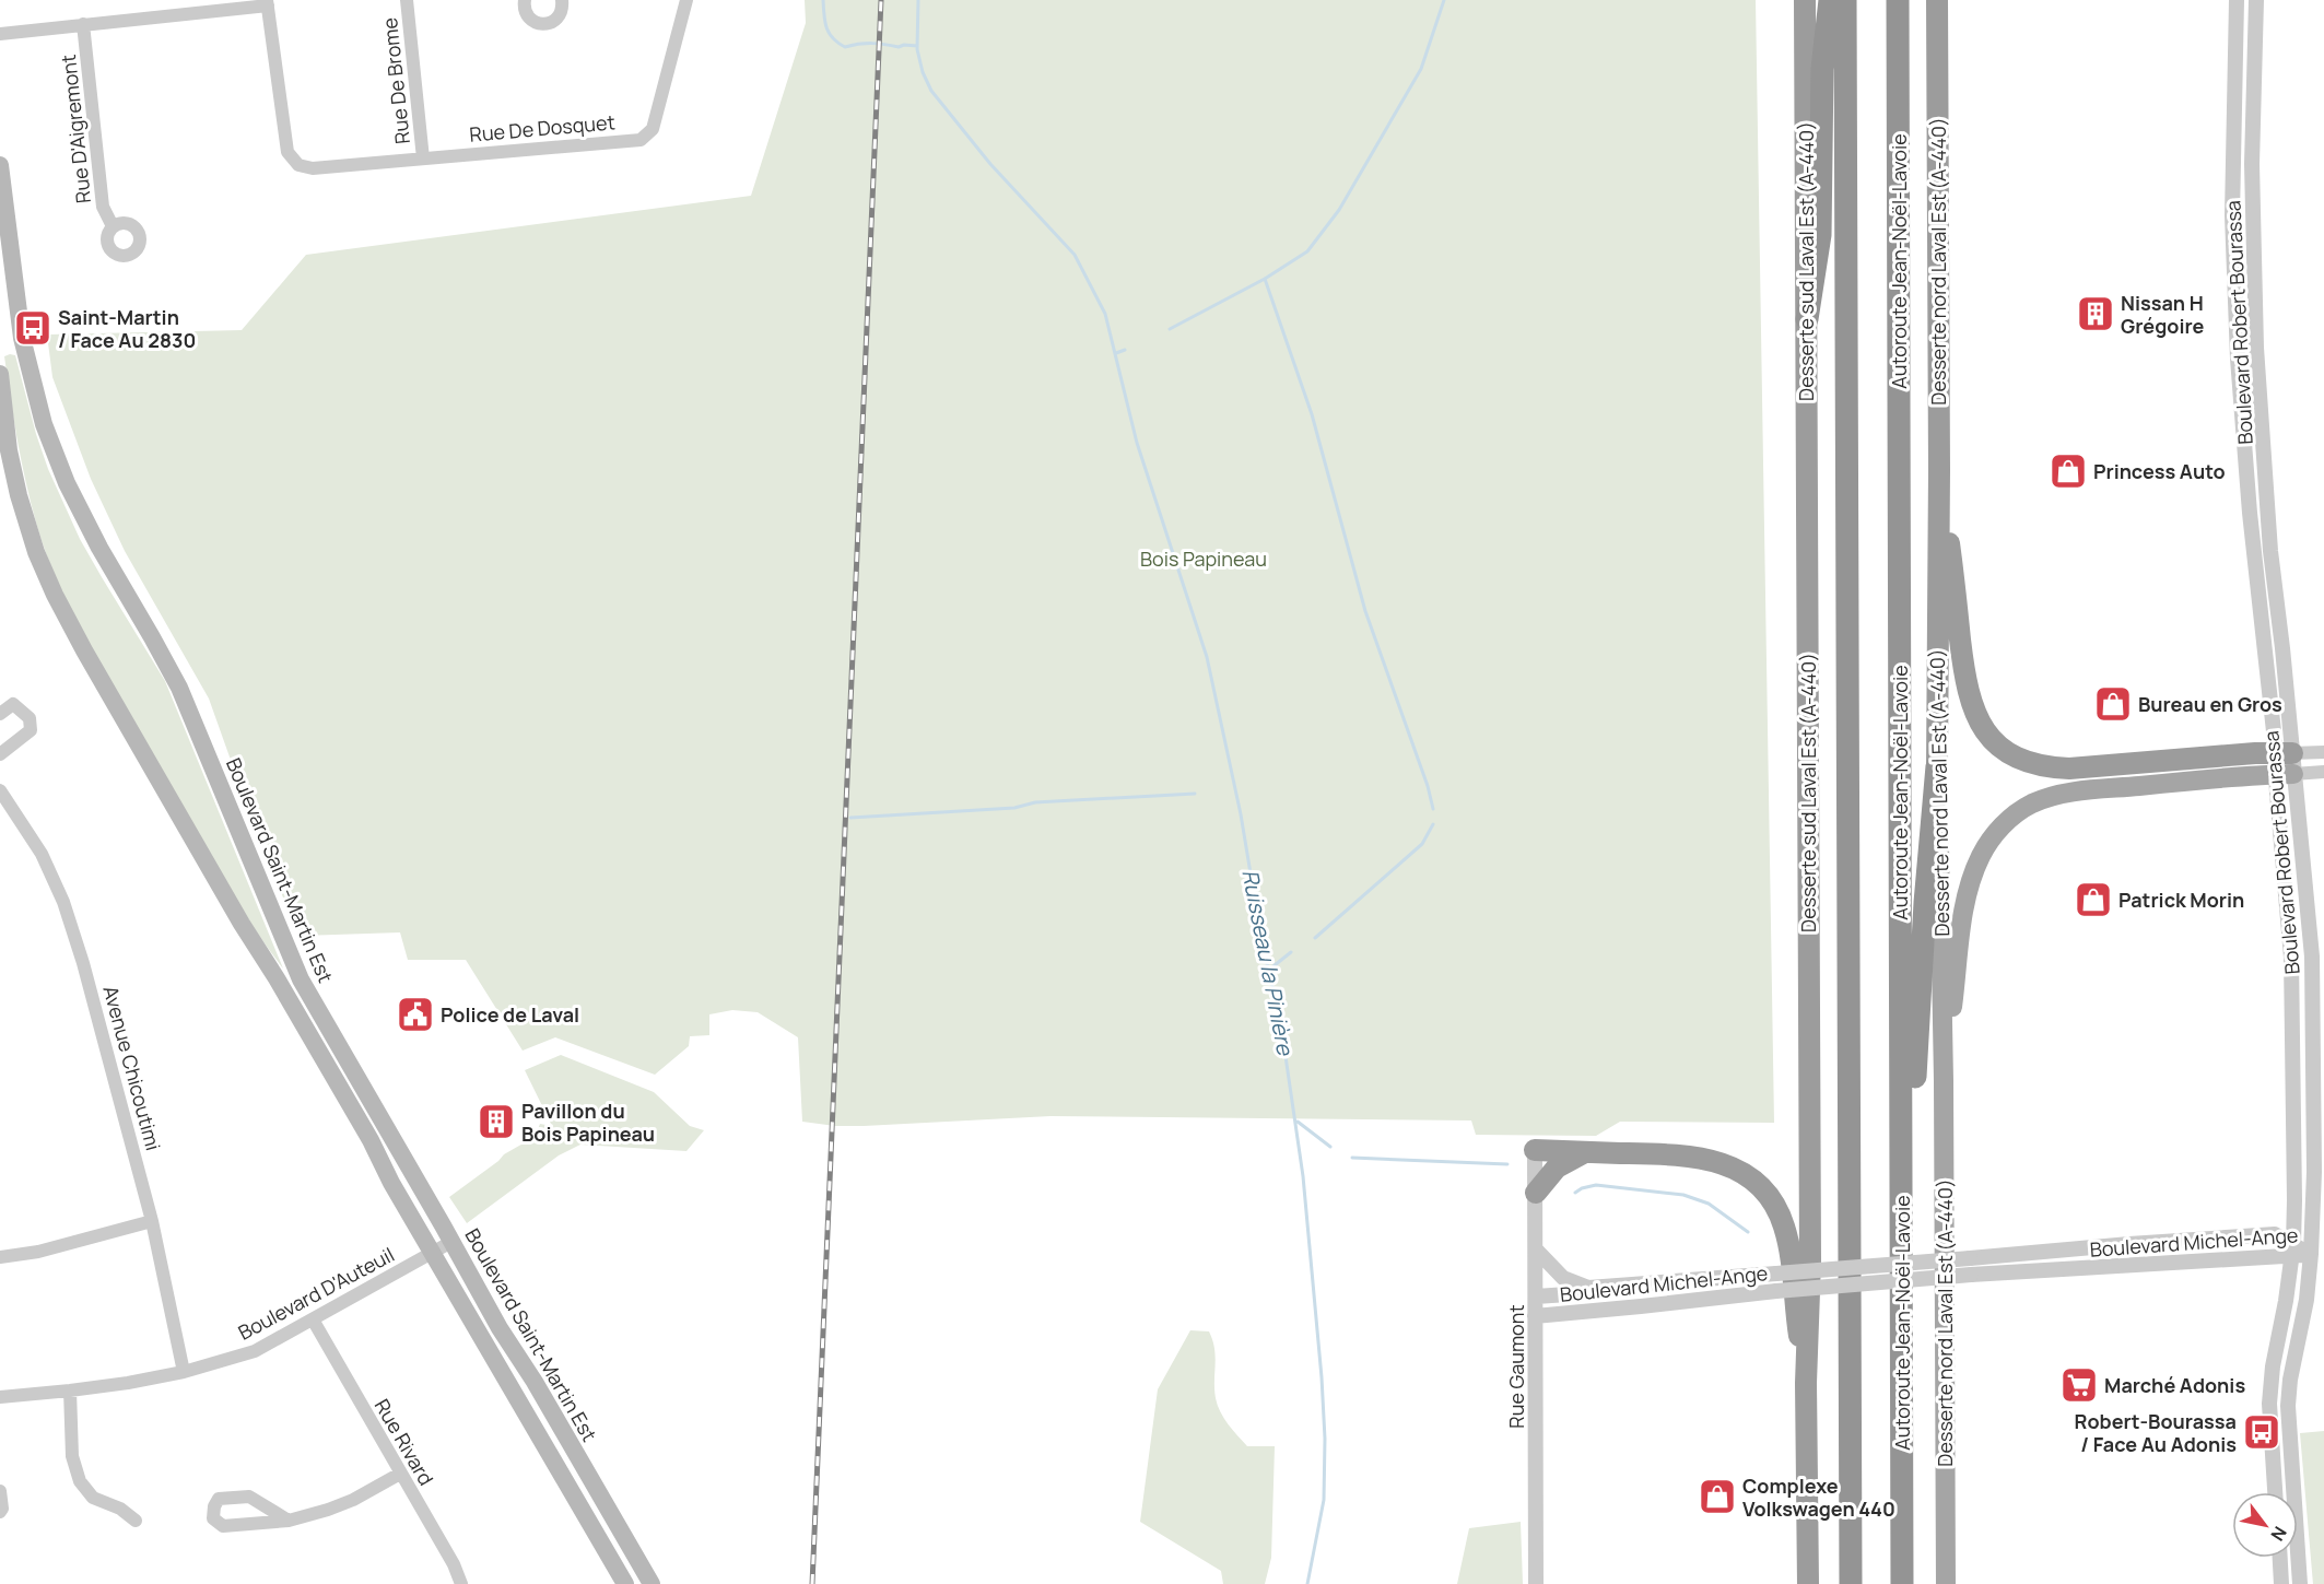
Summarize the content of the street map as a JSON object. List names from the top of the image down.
{
  "streets": {
    "highway": ["Desserte sud Laval Est (A-440)", "Autoroute Jean-Noël-Lavoie", "Desserte nord Laval Est (A-440)"],
    "main road": ["Boulevard Saint-Martin Est"],
    "street": [
      "Rue De Brome",
      "Rue De Dosquet",
      "Rue D'Aigremont",
      "Boulevard Robert Bourassa",
      "Avenue Chicoutimi",
      "Boulevard Michel-Ange",
      "Boulevard D'Auteuil",
      "Rue Gaumont",
      "Rue Rivard"
    ]
  },
  "crossings": [
    ["Rue De Brome", "Rue De Dosquet"],
    ["Boulevard Robert Bourassa", "Boulevard Michel-Ange"],
    ["Boulevard Saint-Martin Est", "Boulevard D'Auteuil"],
    ["Avenue Chicoutimi", "Boulevard D'Auteuil"],
    ["Boulevard Michel-Ange", "Rue Gaumont"],
    ["Boulevard D'Auteuil", "Rue Rivard"]
  ],
  "water": ["Ruisseau la Pinière"],
  "parks": ["Bois Papineau"],
  "places": {
    "building": ["Nissan H Grégoire", "Pavillon du Bois Papineau"],
    "bus stop": ["Saint-Martin / Face Au 2830", "Robert-Bourassa / Face Au Adonis"],
    "shop": [
      "Princess Auto",
      "Bureau en Gros",
      "Patrick Morin",
      "Complexe Volkswagen 440"
    ],
    "public building": ["Police de Laval"],
    "supermarket": ["Marché Adonis"]
  },
  "north": "bottom right"
}
